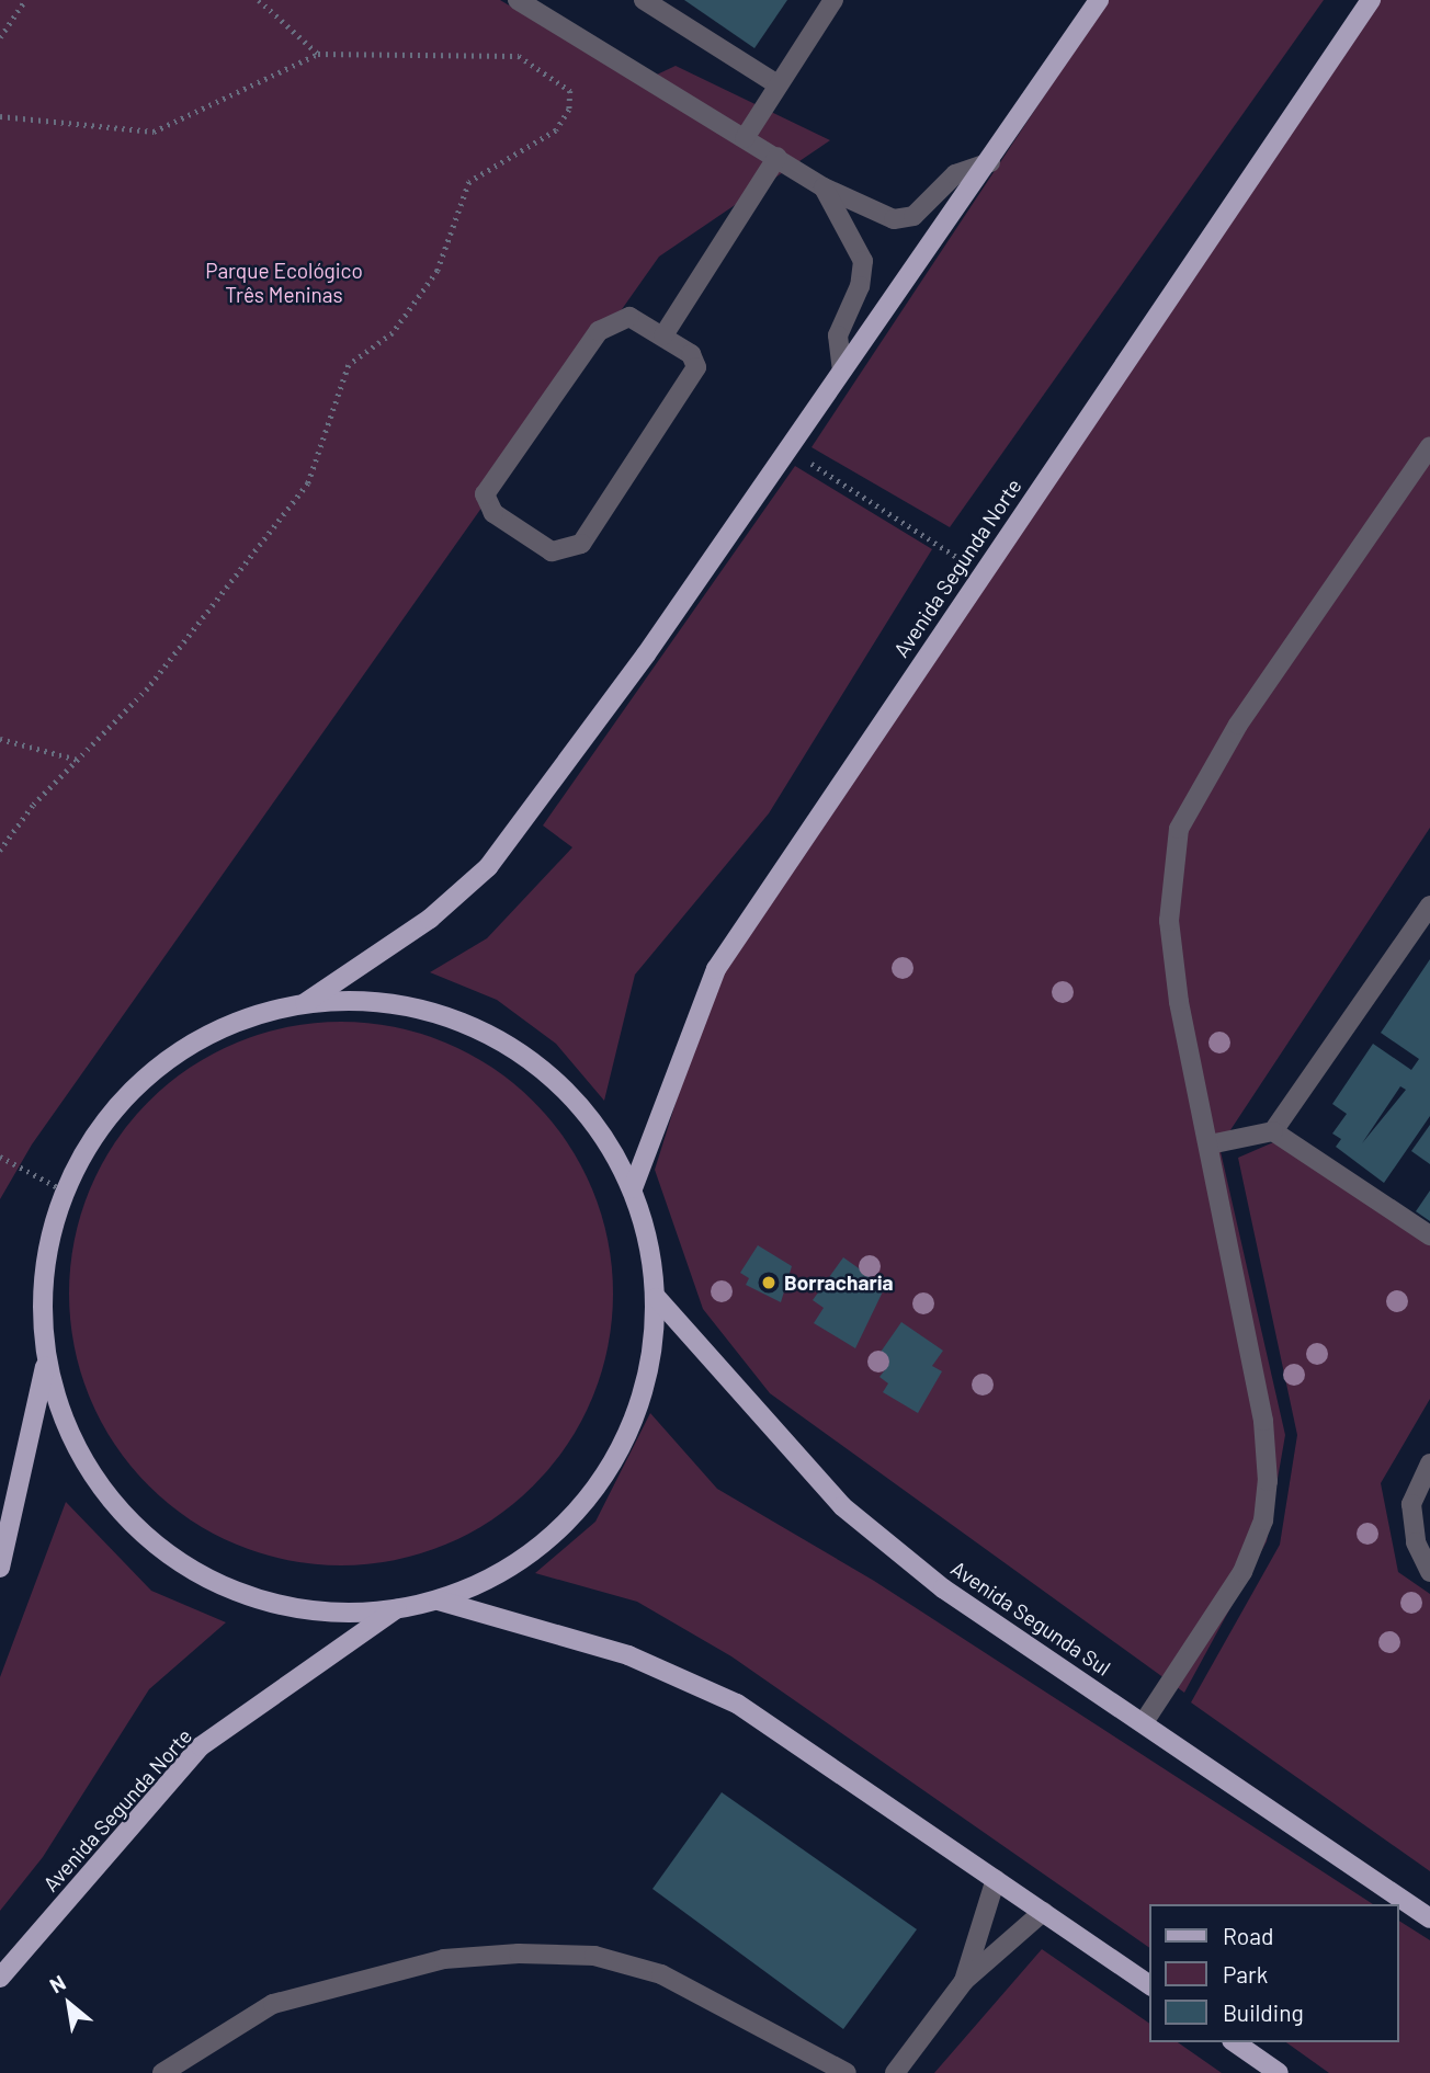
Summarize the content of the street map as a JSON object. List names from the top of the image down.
{
  "streets": {
    "main road": ["Avenida Segunda Norte", "Avenida Segunda Sul"]
  },
  "parks": ["Parque Ecológico Três Meninas"],
  "places": ["Borracharia"],
  "legend": ["Road", "Park", "Building"],
  "north": "top left"
}
